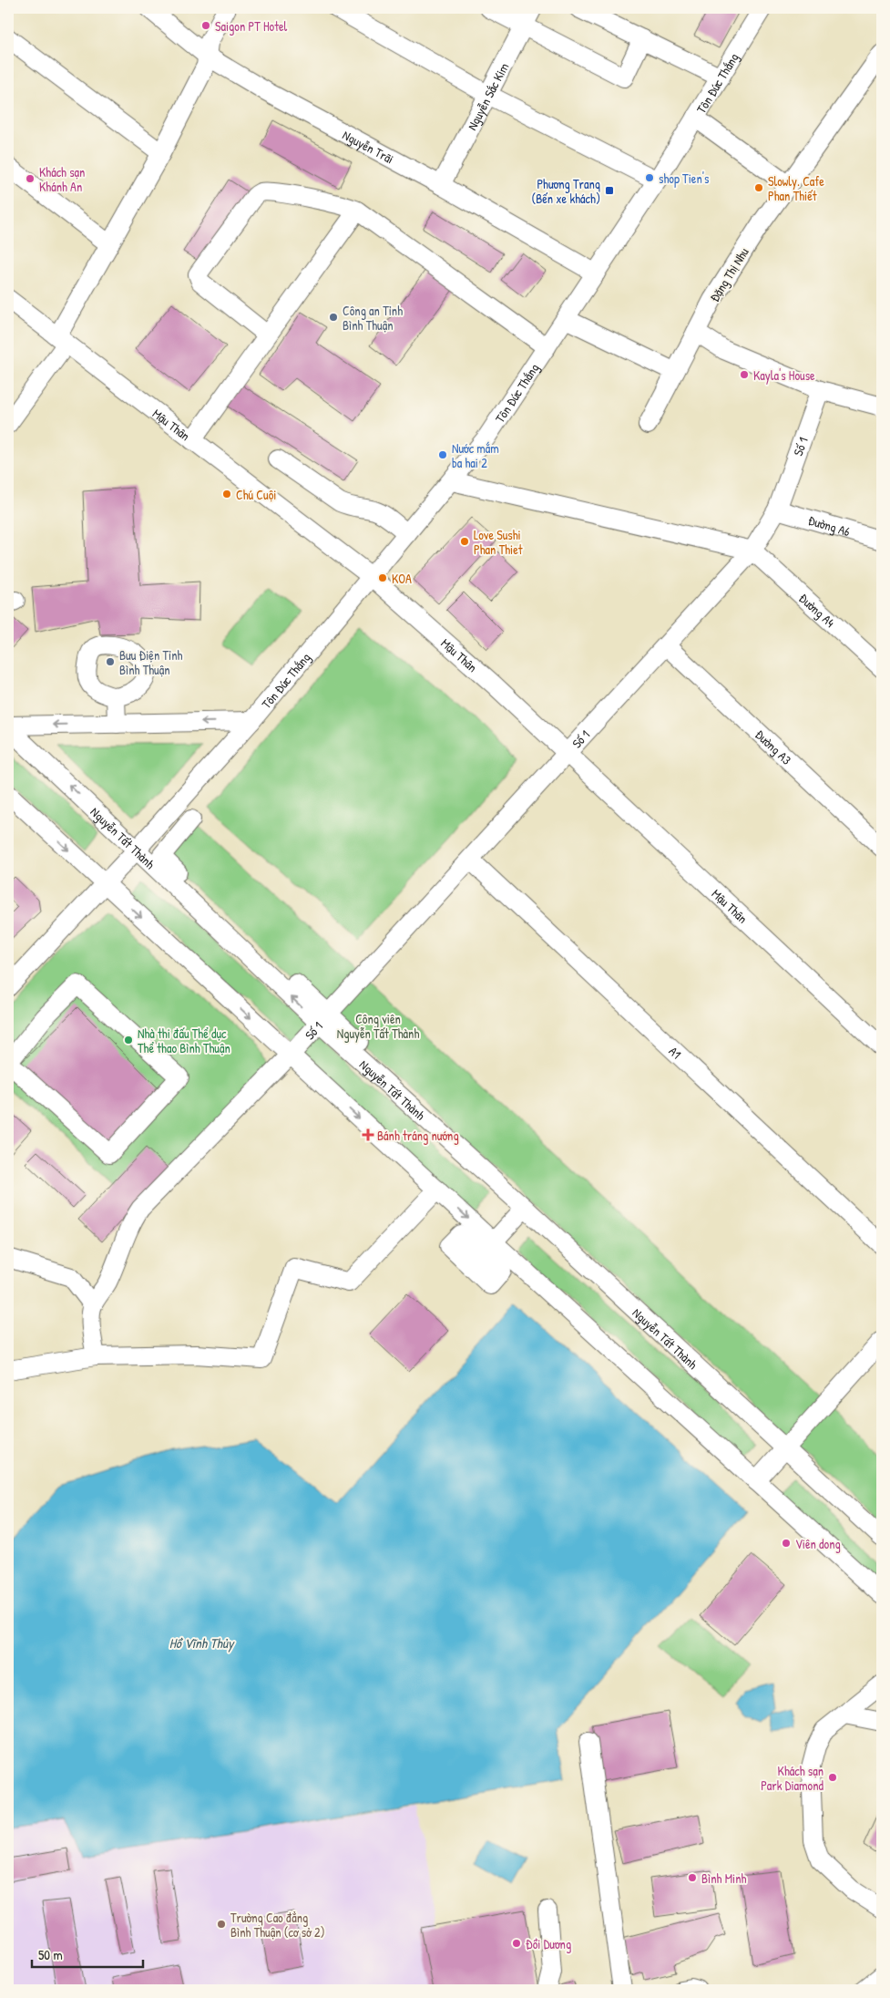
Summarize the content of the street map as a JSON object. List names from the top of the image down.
{
  "streets": {
    "street": [
      "Tôn Đức Thắng",
      "Nguyễn Sắc Kim",
      "Nguyễn Trãi",
      "Đặng Thị Nhu",
      "Mậu Thân",
      "Số 1",
      "Đường A6",
      "Đường A4",
      "Đường A3",
      "Nguyễn Tất Thành",
      "A1"
    ]
  },
  "crossings": [
    ["Tôn Đức Thắng", "Nguyễn Trãi"],
    ["Tôn Đức Thắng", "Mậu Thân"],
    ["Tôn Đức Thắng", "Nguyễn Tất Thành"],
    ["Nguyễn Sắc Kim", "Nguyễn Trãi"],
    ["Mậu Thân", "Số 1"],
    ["Số 1", "Đường A6"],
    ["Số 1", "Đường A4"],
    ["Số 1", "Đường A3"],
    ["Số 1", "Nguyễn Tất Thành"],
    ["Số 1", "A1"]
  ],
  "water": ["Hồ Vĩnh Thủy"],
  "parks": ["Công viên Nguyễn Tất Thành"],
  "places": {
    "other": [
      "Saigon PT Hotel",
      "shop Tien's",
      "Khách sạn Khánh An",
      "Slowly. Cafe Phan Thiết",
      "Công an Tỉnh Bình Thuận",
      "Kayla's House",
      "Nước mắm ba hai 2",
      "Chú Cuội",
      "Love Sushi Phan Thiet",
      "KOA",
      "Bưu Điện Tỉnh Bình Thuận",
      "Nhà thi đấu Thể dục Thể thao Bình Thuận",
      "Viên dong",
      "Khách sạn Park Diamond",
      "Bình Minh",
      "Trường Cao đẳng Bình Thuận (cơ sở 2)",
      "Đồi Dương"
    ],
    "transit": ["Phương Trang (Bến xe khách)"],
    "health": ["Bánh tráng nướng"]
  },
  "scale_bar": "50 m"
}
